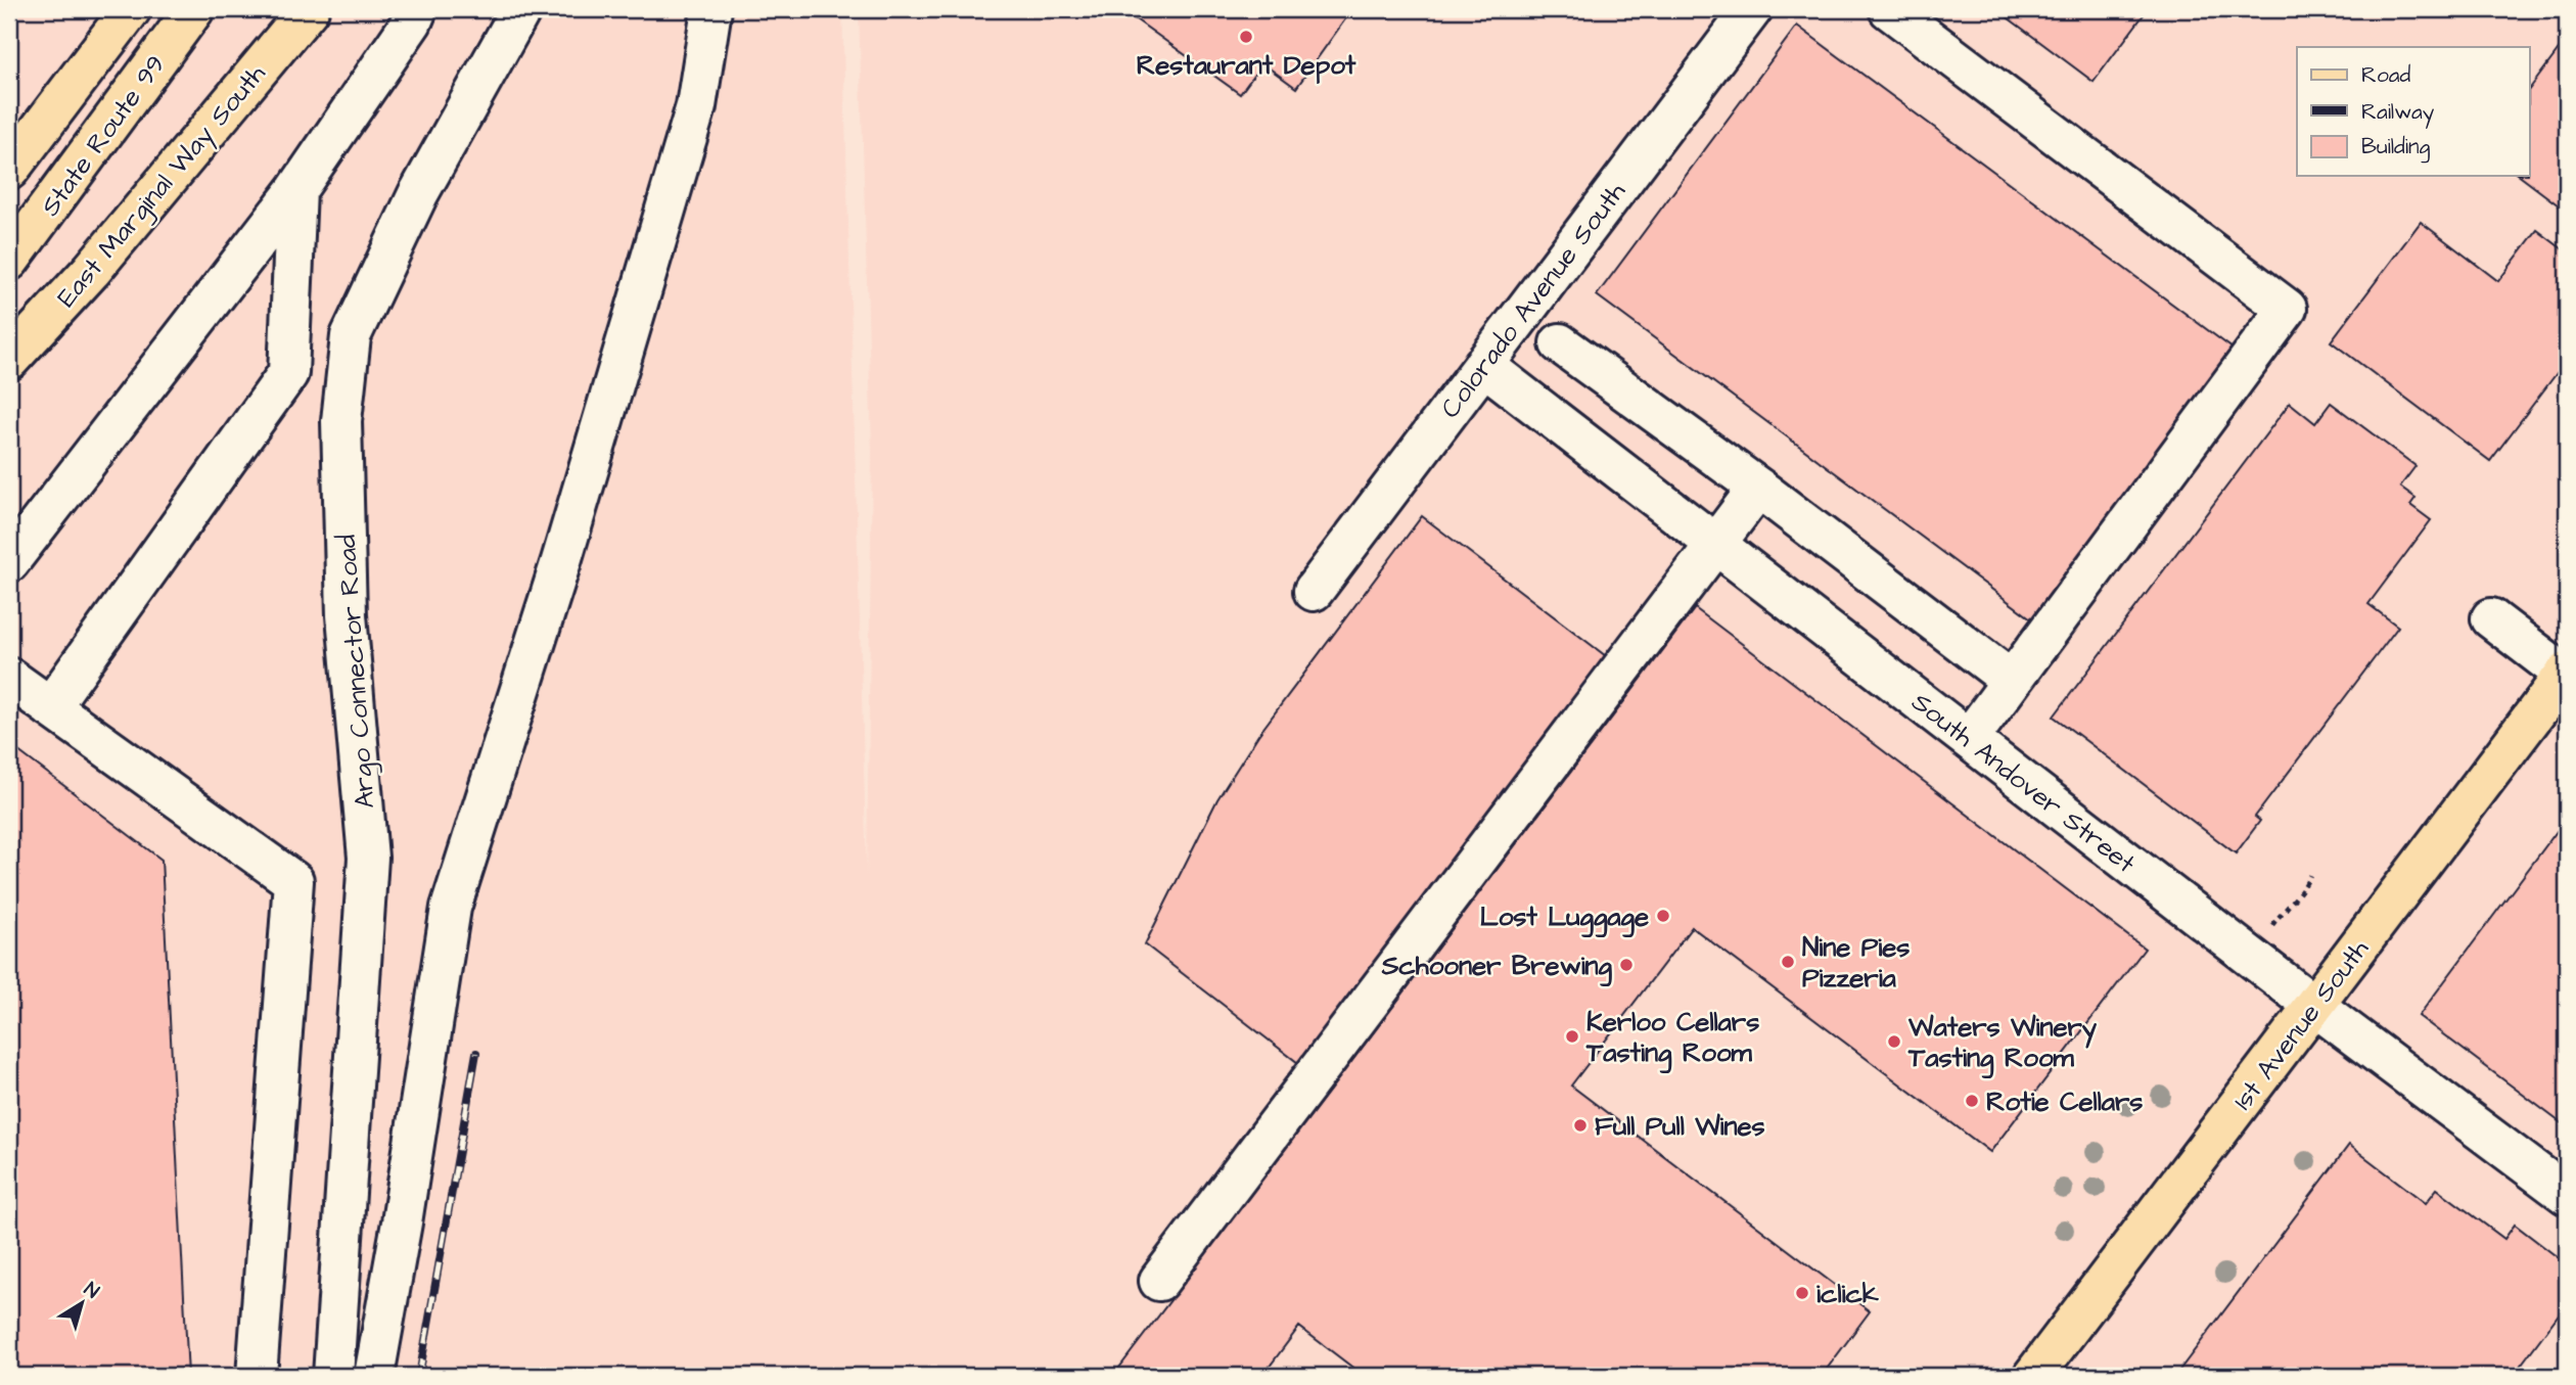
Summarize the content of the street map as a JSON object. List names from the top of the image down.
{
  "streets": {
    "main road": ["State Route 99", "East Marginal Way South", "1st Avenue South"],
    "street": ["Colorado Avenue South", "Argo Connector Road", "South Andover Street"]
  },
  "crossings": [
    ["Colorado Avenue South", "South Andover Street"],
    ["South Andover Street", "1st Avenue South"]
  ],
  "places": [
    "Restaurant Depot",
    "Lost Luggage",
    "Nine Pies Pizzeria",
    "Schooner Brewing",
    "Kerloo Cellars Tasting Room",
    "Waters Winery Tasting Room",
    "Rotie Cellars",
    "Full Pull Wines",
    "iclick"
  ],
  "legend": ["Road", "Railway", "Building"],
  "north": "top right"
}
